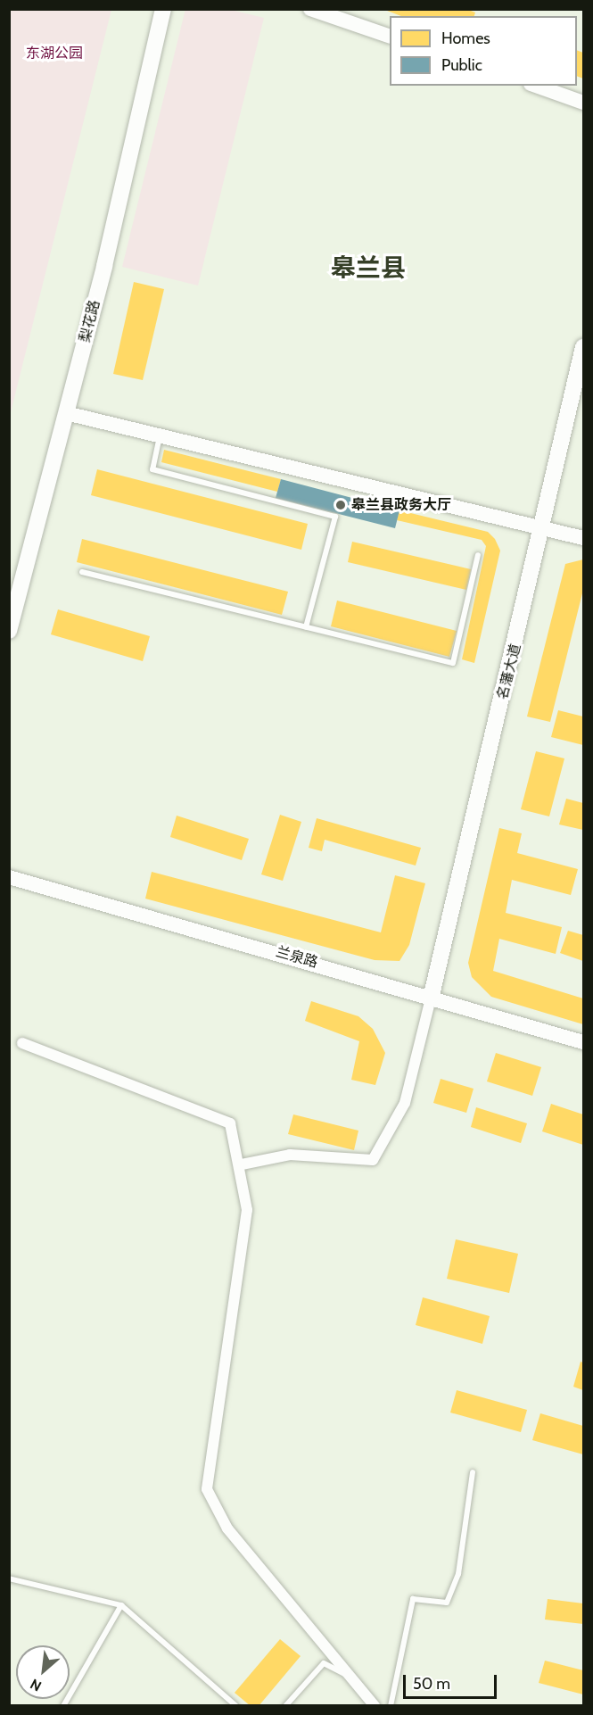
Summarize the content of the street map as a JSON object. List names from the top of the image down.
{
  "streets": {
    "main road": ["梨花路", "名藩大道"],
    "street": ["兰泉路"]
  },
  "crossings": [
    ["名藩大道", "兰泉路"]
  ],
  "districts": ["皋兰县"],
  "parks": ["东湖公园"],
  "places": ["皋兰县政务大厅"],
  "legend": ["Homes", "Public"],
  "scale_bar": "50 m",
  "north": "bottom left"
}
